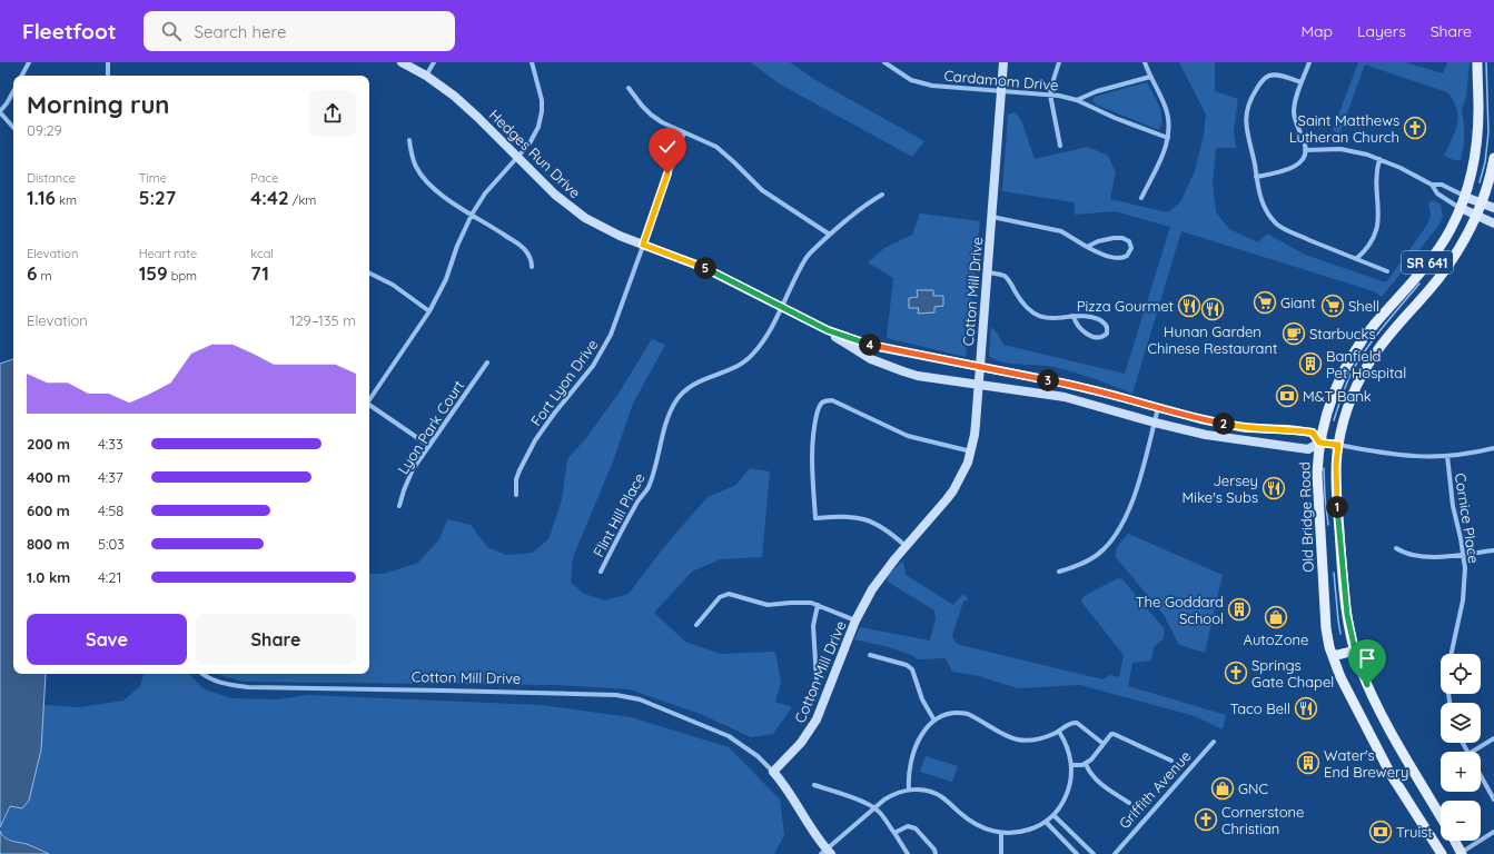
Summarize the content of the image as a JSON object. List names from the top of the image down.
{
  "streets": {
    "main road": ["SR 641", "Old Bridge Road"],
    "street": [
      "Cardamom Drive",
      "Hedges Run Drive",
      "Cotton Mill Drive",
      "Fort Lyon Drive",
      "Lyon Park Court",
      "Flint Hill Place",
      "Cornice Place",
      "Griffith Avenue"
    ]
  },
  "crossings": [
    ["Cardamom Drive", "Cotton Mill Drive"],
    ["Hedges Run Drive", "SR 641"],
    ["Hedges Run Drive", "Cotton Mill Drive"],
    ["Hedges Run Drive", "Fort Lyon Drive"],
    ["Hedges Run Drive", "Flint Hill Place"],
    ["Hedges Run Drive", "Old Bridge Road"],
    ["Hedges Run Drive", "Cornice Place"]
  ],
  "places": {
    "church": ["Saint Matthews Lutheran Church", "Springs Gate Chapel", "Cornerstone Christian"],
    "supermarket": ["Giant", "Shell"],
    "restaurant": [
      "Pizza Gourmet",
      "Hunan Garden Chinese Restaurant",
      "Jersey Mike's Subs",
      "Taco Bell"
    ],
    "cafe": ["Starbucks"],
    "building": ["Banfield Pet Hospital", "The Goddard School", "Water's End Brewery"],
    "bank": ["M&T Bank", "Truist"],
    "shop": ["AutoZone", "GNC"]
  },
  "page": {
    "header": "Fleetfoot",
    "search": "Search here",
    "nav": ["Map", "Layers", "Share"],
    "heading": ["Morning run", "09:29"],
    "stats": [
      ["Distance", "1.16 km"],
      ["Time", "5:27"],
      ["Pace", "4:42 /km"],
      ["Elevation", "6 m"],
      ["Heart rate", "159 bpm"],
      ["kcal", "71"]
    ],
    "pins": [
      "5",
      "4",
      "3",
      "2",
      "1"
    ],
    "chart": ["Elevation", "129–135 m"],
    "list": [
      {
        "name": "200 m",
        "note": "4:33"
      },
      {
        "name": "400 m",
        "note": "4:37"
      },
      {
        "name": "600 m",
        "note": "4:58"
      },
      {
        "name": "800 m",
        "note": "5:03"
      },
      {
        "name": "1.0 km",
        "note": "4:21"
      }
    ],
    "buttons": ["Save", "Share"],
    "map_buttons": ["+", "−"]
  }
}
